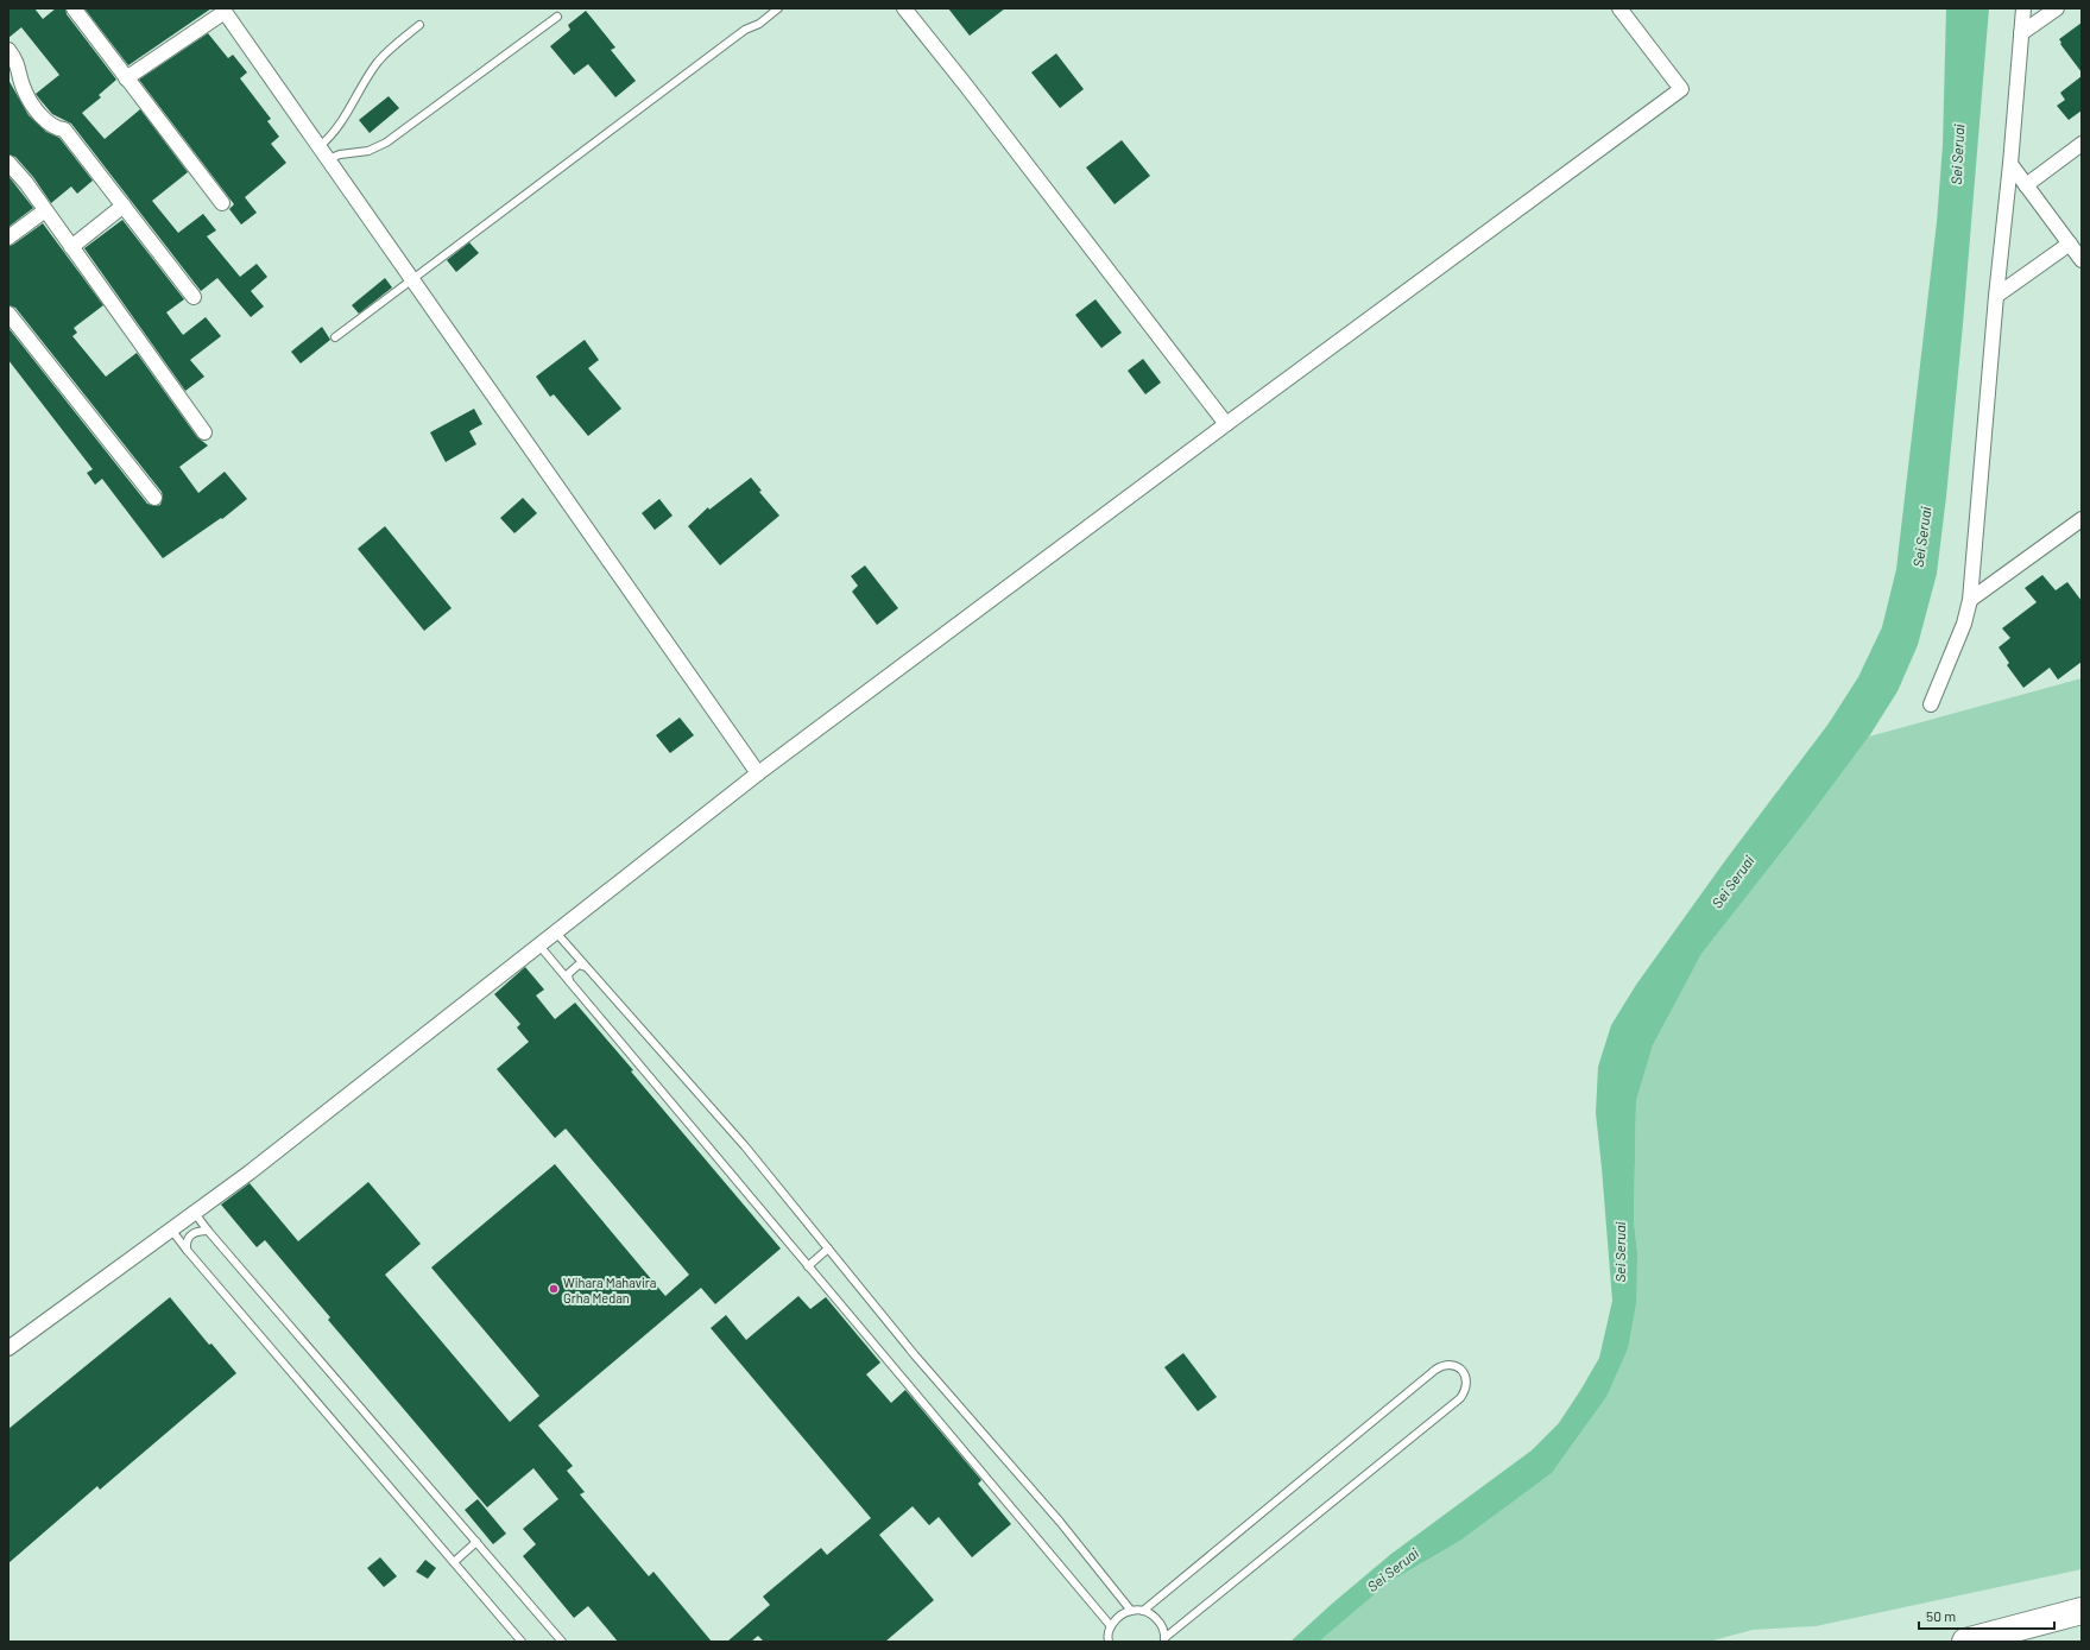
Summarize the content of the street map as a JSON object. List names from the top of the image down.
{
  "water": ["Sei Seruai"],
  "places": ["Wihara Mahavira Grha Medan"],
  "scale_bar": "50 m"
}
